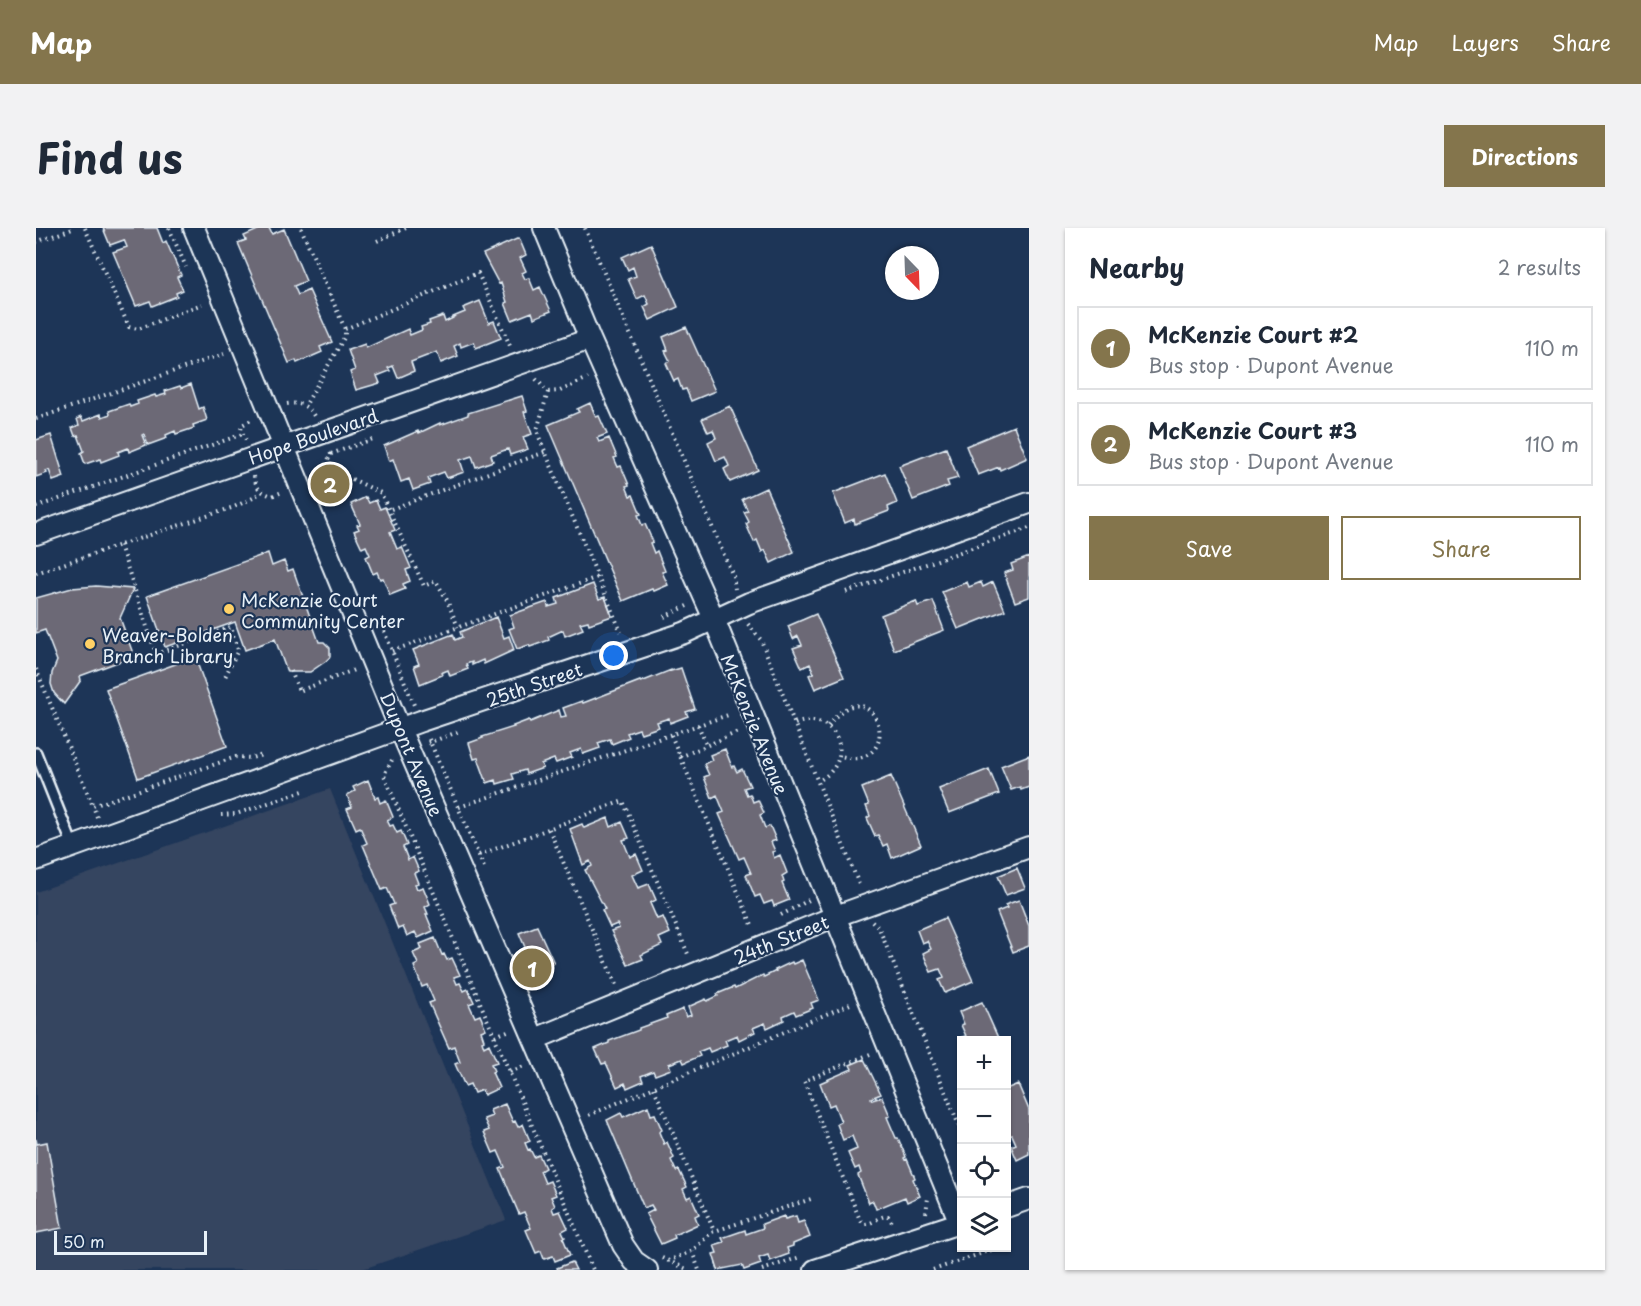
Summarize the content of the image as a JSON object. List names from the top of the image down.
{
  "streets": {
    "street": [
      "Hope Boulevard",
      "25th Street",
      "McKenzie Avenue",
      "Dupont Avenue",
      "24th Street"
    ]
  },
  "crossings": [
    ["Hope Boulevard", "McKenzie Avenue"],
    ["Hope Boulevard", "Dupont Avenue"],
    ["25th Street", "McKenzie Avenue"],
    ["25th Street", "Dupont Avenue"],
    ["McKenzie Avenue", "24th Street"],
    ["Dupont Avenue", "24th Street"]
  ],
  "places": ["McKenzie Court Community Center", "Weaver-Bolden Branch Library"],
  "scale_bar": "50 m",
  "north": "bottom right",
  "page": {
    "header": "Map",
    "nav": ["Map", "Layers", "Share"],
    "title": "Find us",
    "buttons": [
      "Directions",
      ["Save", "Share"]
    ],
    "heading": ["Nearby", "2 results"],
    "list": [
      {
        "mark": "1",
        "name": "McKenzie Court #2",
        "note": "Bus stop · Dupont Avenue",
        "value": "110 m"
      },
      {
        "mark": "2",
        "name": "McKenzie Court #3",
        "note": "Bus stop · Dupont Avenue",
        "value": "110 m"
      }
    ],
    "pins": ["2", "1"],
    "map_buttons": ["+", "−"],
    "scale": "50 m"
  }
}
